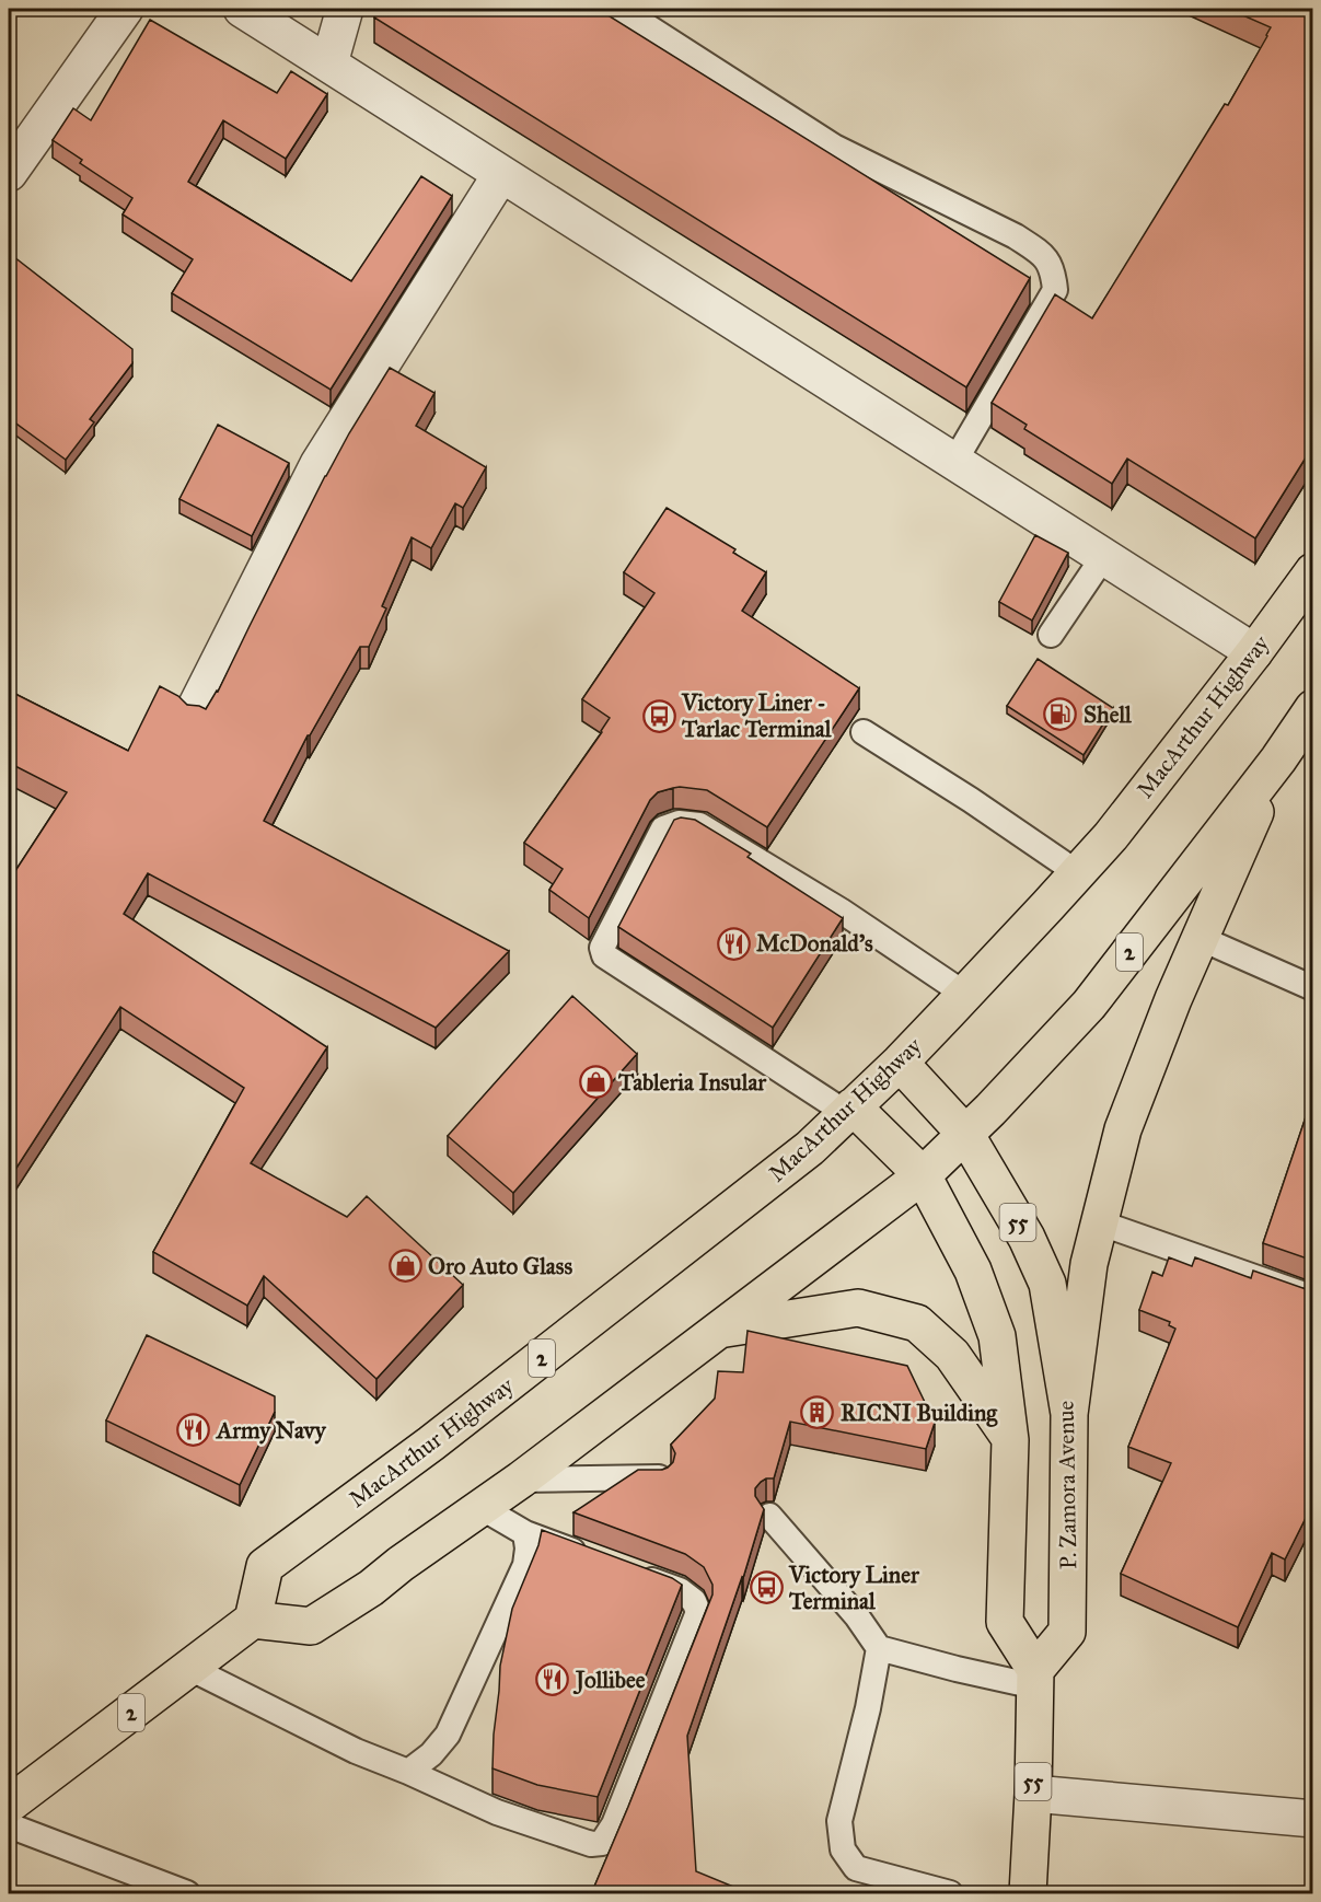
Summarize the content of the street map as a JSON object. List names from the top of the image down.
{
  "streets": {
    "highway": [
      "MacArthur Highway",
      "2",
      "55",
      "P. Zamora Avenue"
    ]
  },
  "crossings": [
    ["MacArthur Highway", "2"],
    ["MacArthur Highway", "P. Zamora Avenue"],
    ["2", "P. Zamora Avenue"],
    ["55", "P. Zamora Avenue"]
  ],
  "places": {
    "fuel station": ["Shell"],
    "bus stop": ["Victory Liner - Tarlac Terminal", "Victory Liner Terminal"],
    "restaurant": ["McDonald's", "Army Navy", "Jollibee"],
    "shop": ["Tableria Insular", "Oro Auto Glass"],
    "building": ["RICNI Building"]
  }
}
